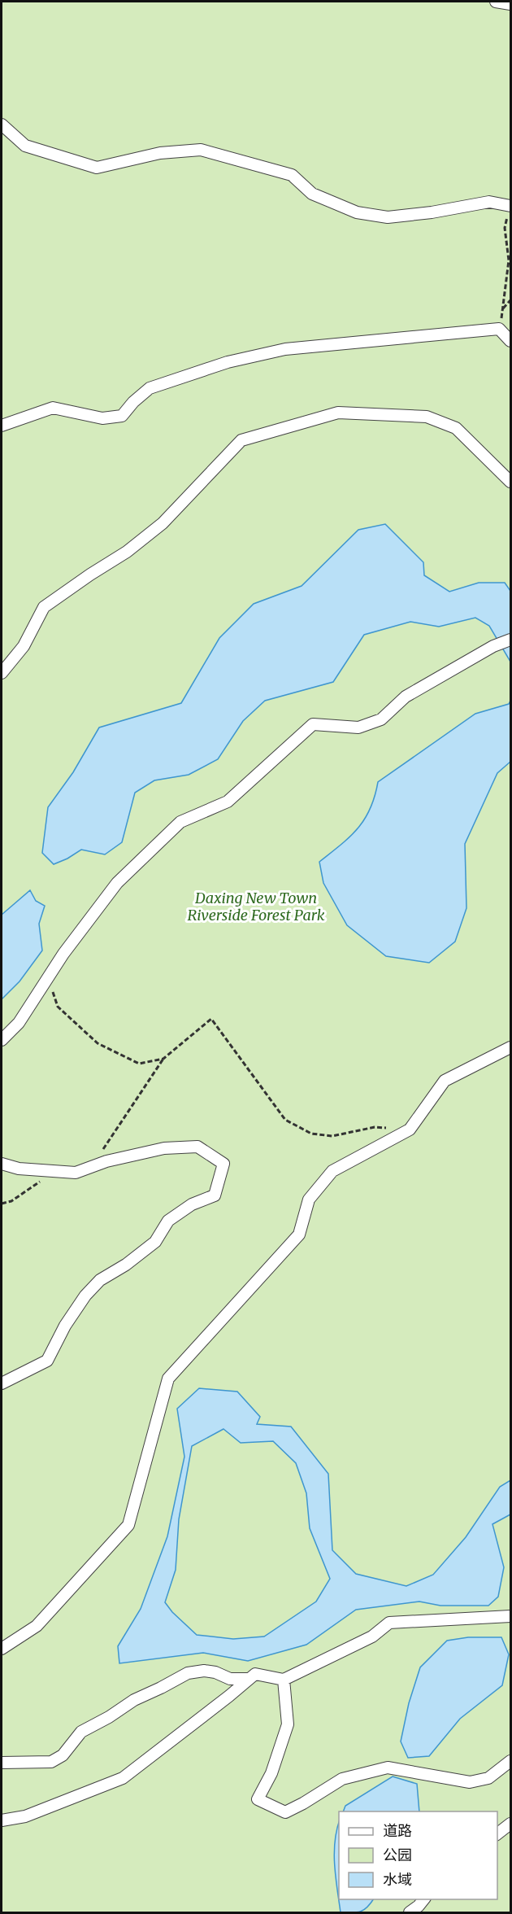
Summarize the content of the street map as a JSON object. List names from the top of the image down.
{
  "parks": ["Daxing New Town Riverside Forest Park"],
  "legend": ["道路", "公园", "水域"]
}
